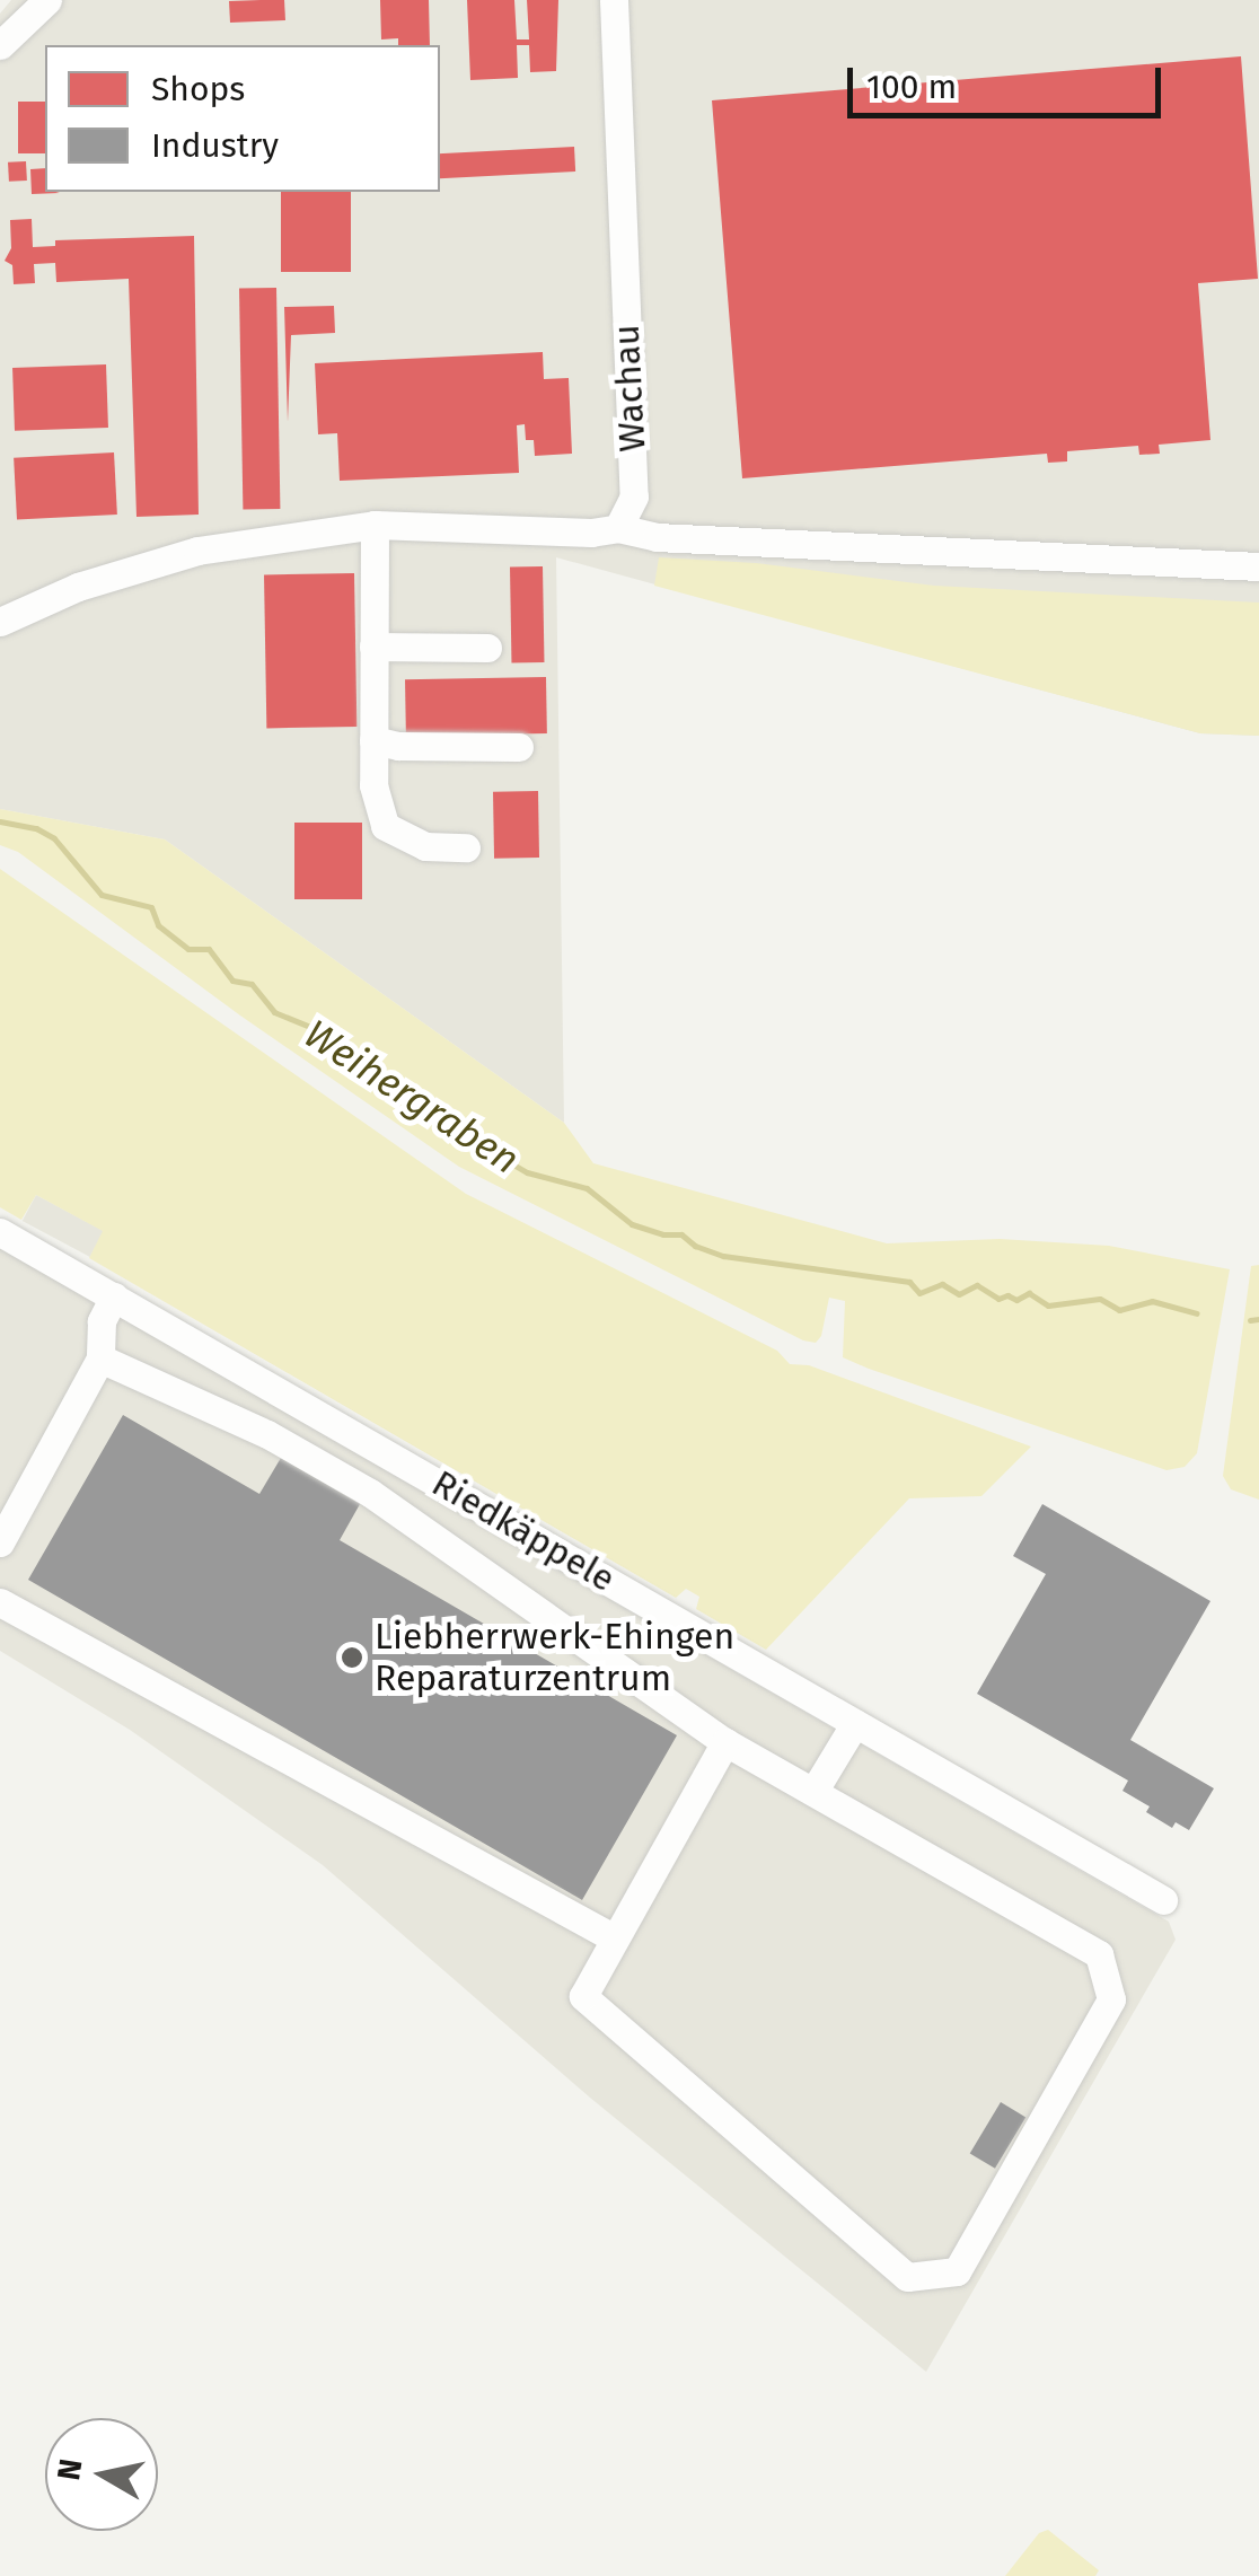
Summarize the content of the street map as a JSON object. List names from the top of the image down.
{
  "streets": {
    "street": ["Wachau", "Riedkäppele"]
  },
  "water": ["Weihergraben"],
  "places": ["Liebherrwerk-Ehingen Reparaturzentrum"],
  "legend": ["Shops", "Industry"],
  "scale_bar": "100 m",
  "north": "left"
}
